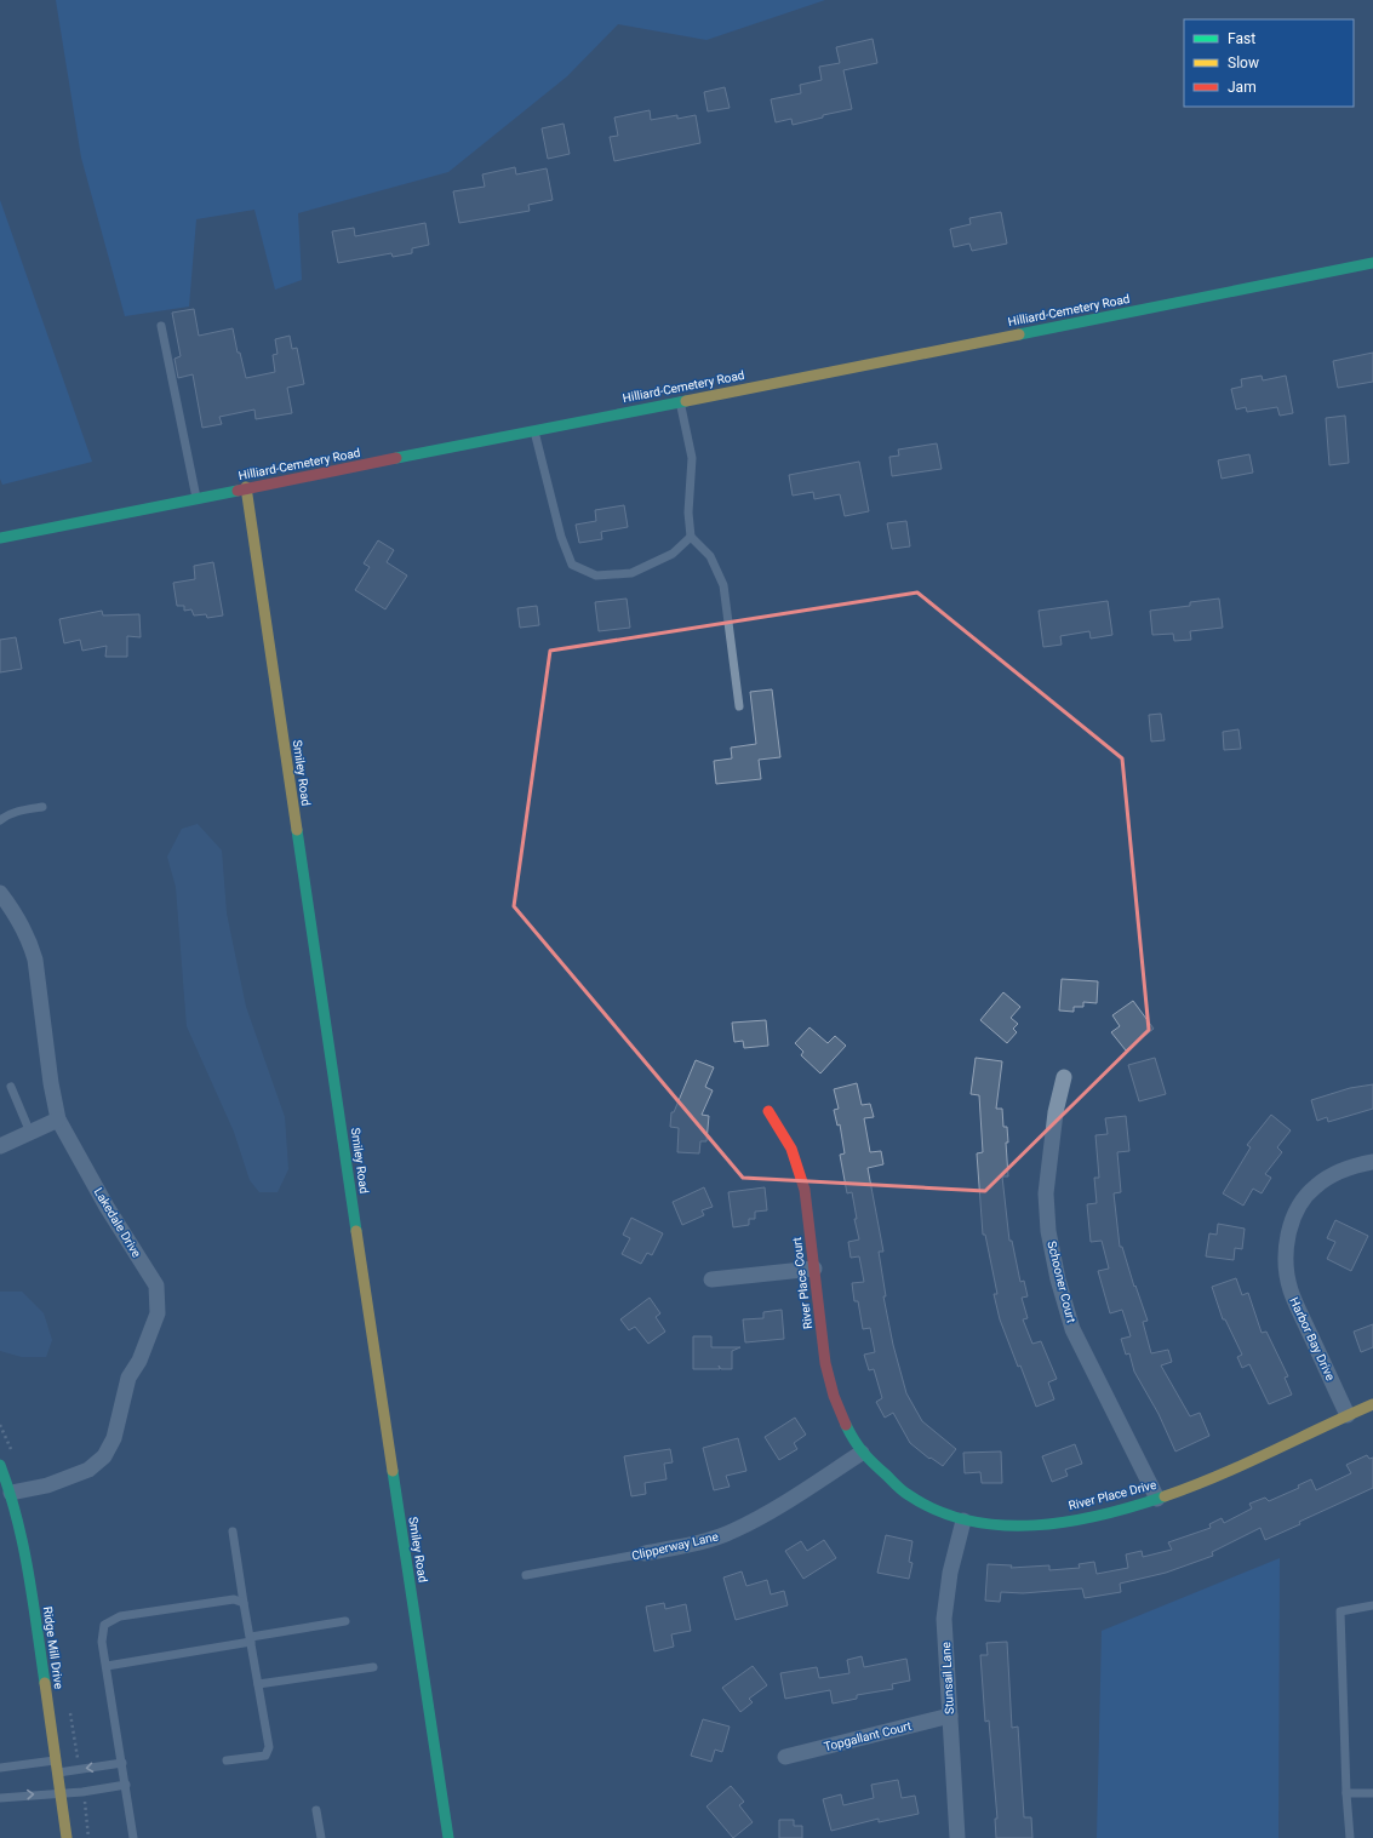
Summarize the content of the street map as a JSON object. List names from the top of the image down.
{
  "streets": {
    "street": [
      "Hilliard-Cemetery Road",
      "Smiley Road",
      "Lakedale Drive",
      "Schooner Court",
      "River Place Court",
      "Harbor Bay Drive",
      "River Place Drive",
      "Clipperway Lane",
      "Ridge Mill Drive",
      "Stunsail Lane",
      "Topgallant Court"
    ]
  },
  "crossings": [
    ["Hilliard-Cemetery Road", "Smiley Road"],
    ["Lakedale Drive", "Ridge Mill Drive"],
    ["Schooner Court", "River Place Drive"],
    ["River Place Court", "River Place Drive"],
    ["River Place Court", "Clipperway Lane"],
    ["Harbor Bay Drive", "River Place Drive"],
    ["River Place Drive", "Clipperway Lane"],
    ["River Place Drive", "Stunsail Lane"],
    ["Stunsail Lane", "Topgallant Court"]
  ],
  "legend": ["Fast", "Slow", "Jam"]
}
